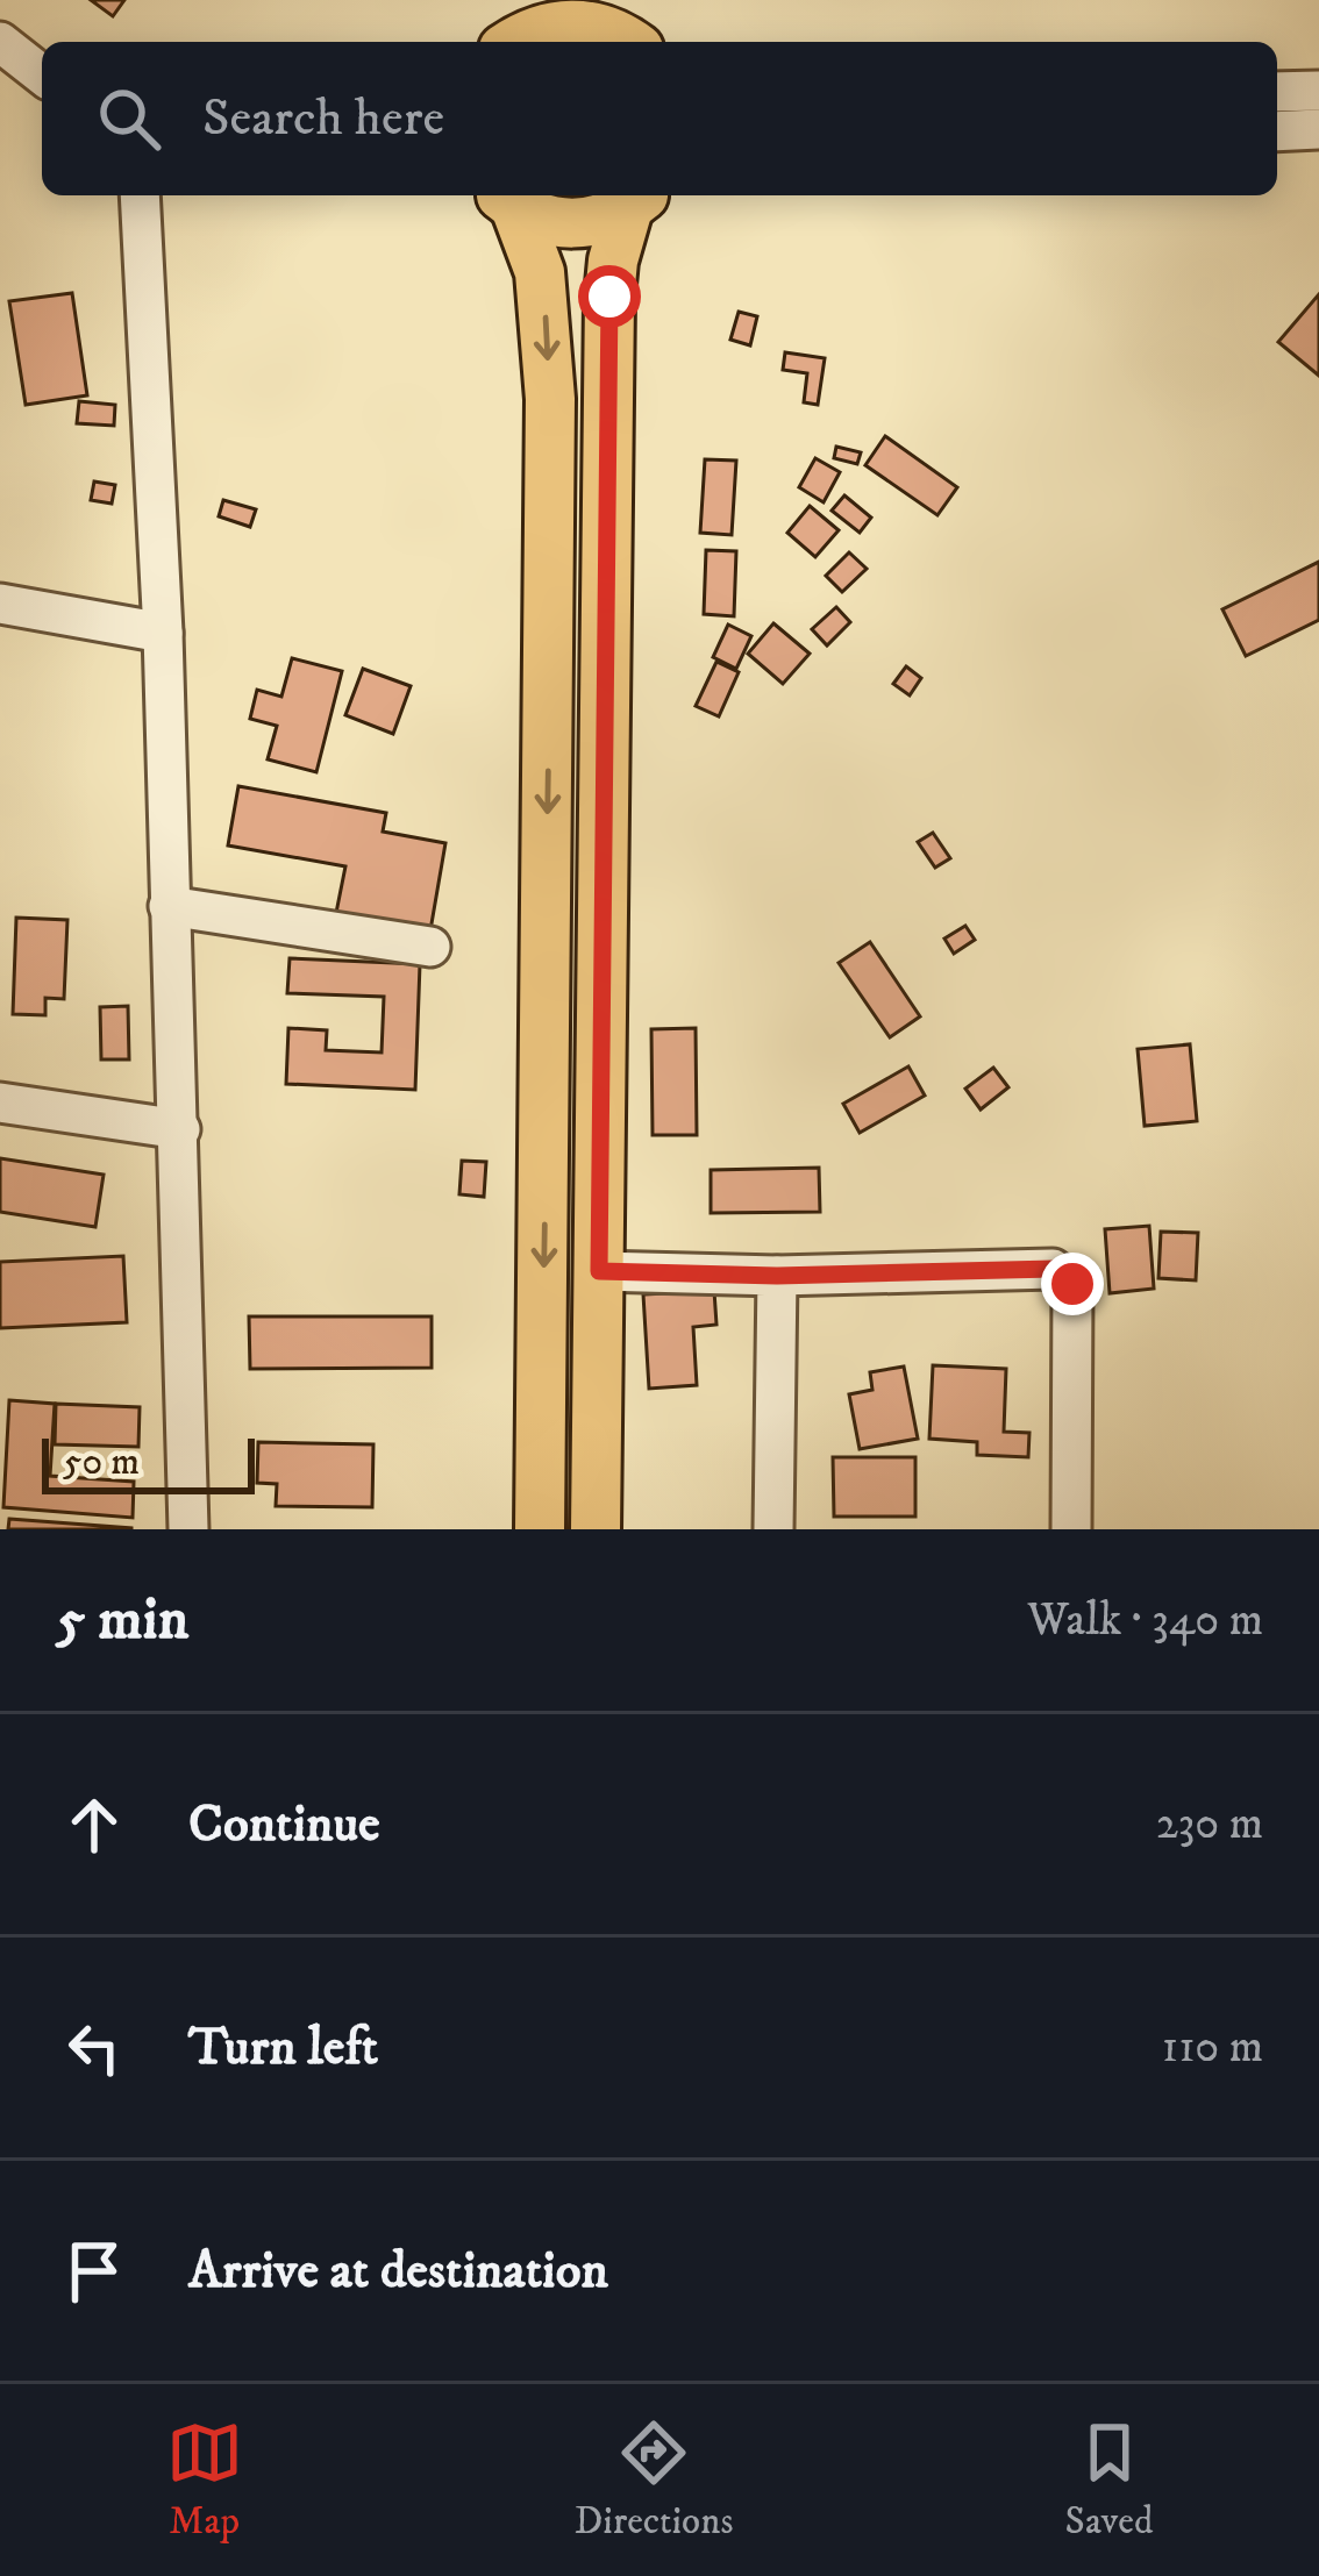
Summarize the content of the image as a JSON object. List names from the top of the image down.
{
  "scale_bar": "50 m",
  "page": {
    "search": "Search here",
    "scale": "50 m",
    "heading": ["5 min", "Walk · 340 m"],
    "list": [
      ["Continue", "230 m"],
      ["Turn left", "110 m"],
      "Arrive at destination"
    ],
    "nav": ["Map", "Directions", "Saved"]
  }
}
